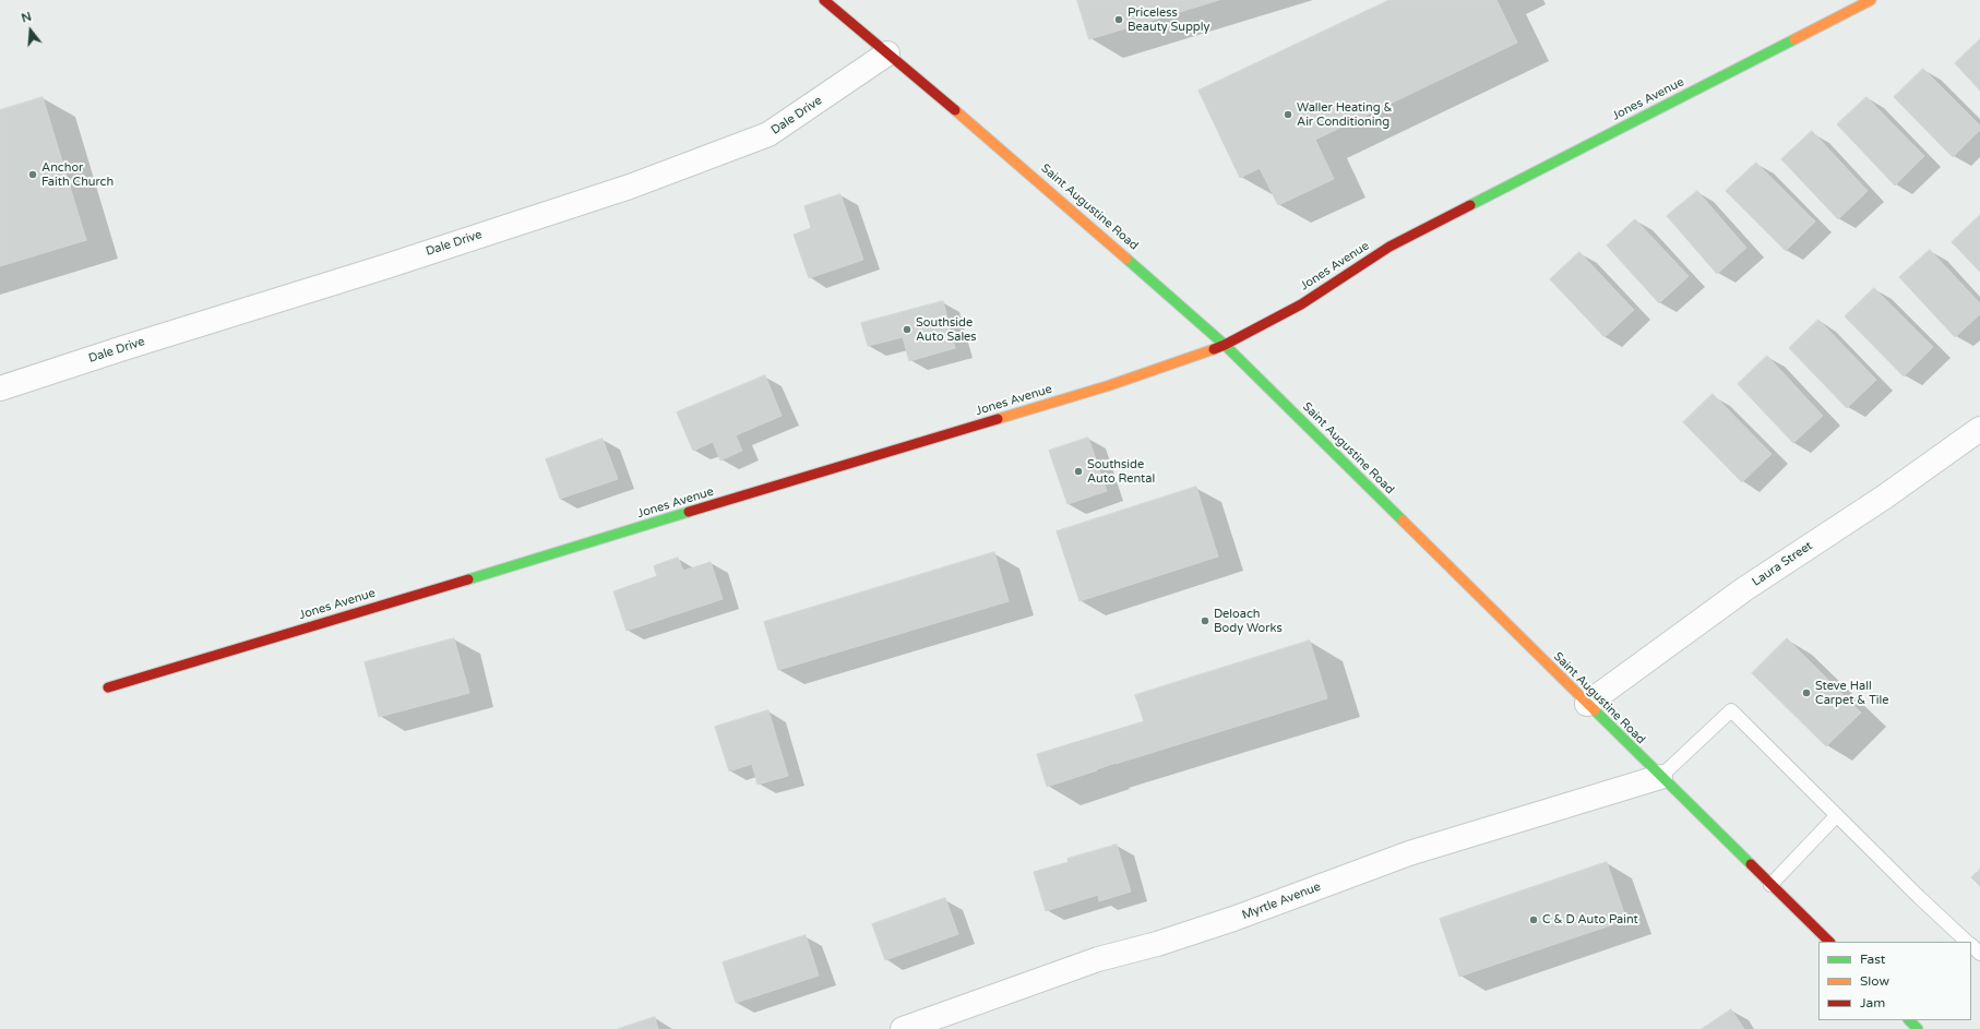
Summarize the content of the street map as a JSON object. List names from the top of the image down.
{
  "streets": {
    "street": [
      "Jones Avenue",
      "Dale Drive",
      "Saint Augustine Road",
      "Laura Street",
      "Myrtle Avenue"
    ]
  },
  "crossings": [
    ["Jones Avenue", "Saint Augustine Road"],
    ["Dale Drive", "Saint Augustine Road"],
    ["Saint Augustine Road", "Laura Street"],
    ["Saint Augustine Road", "Myrtle Avenue"]
  ],
  "places": [
    "Priceless Beauty Supply",
    "Waller Heating & Air Conditioning",
    "Anchor Faith Church",
    "Southside Auto Sales",
    "Southside Auto Rental",
    "Deloach Body Works",
    "Steve Hall Carpet & Tile",
    "C & D Auto Paint"
  ],
  "legend": ["Fast", "Slow", "Jam"],
  "north": "top"
}
